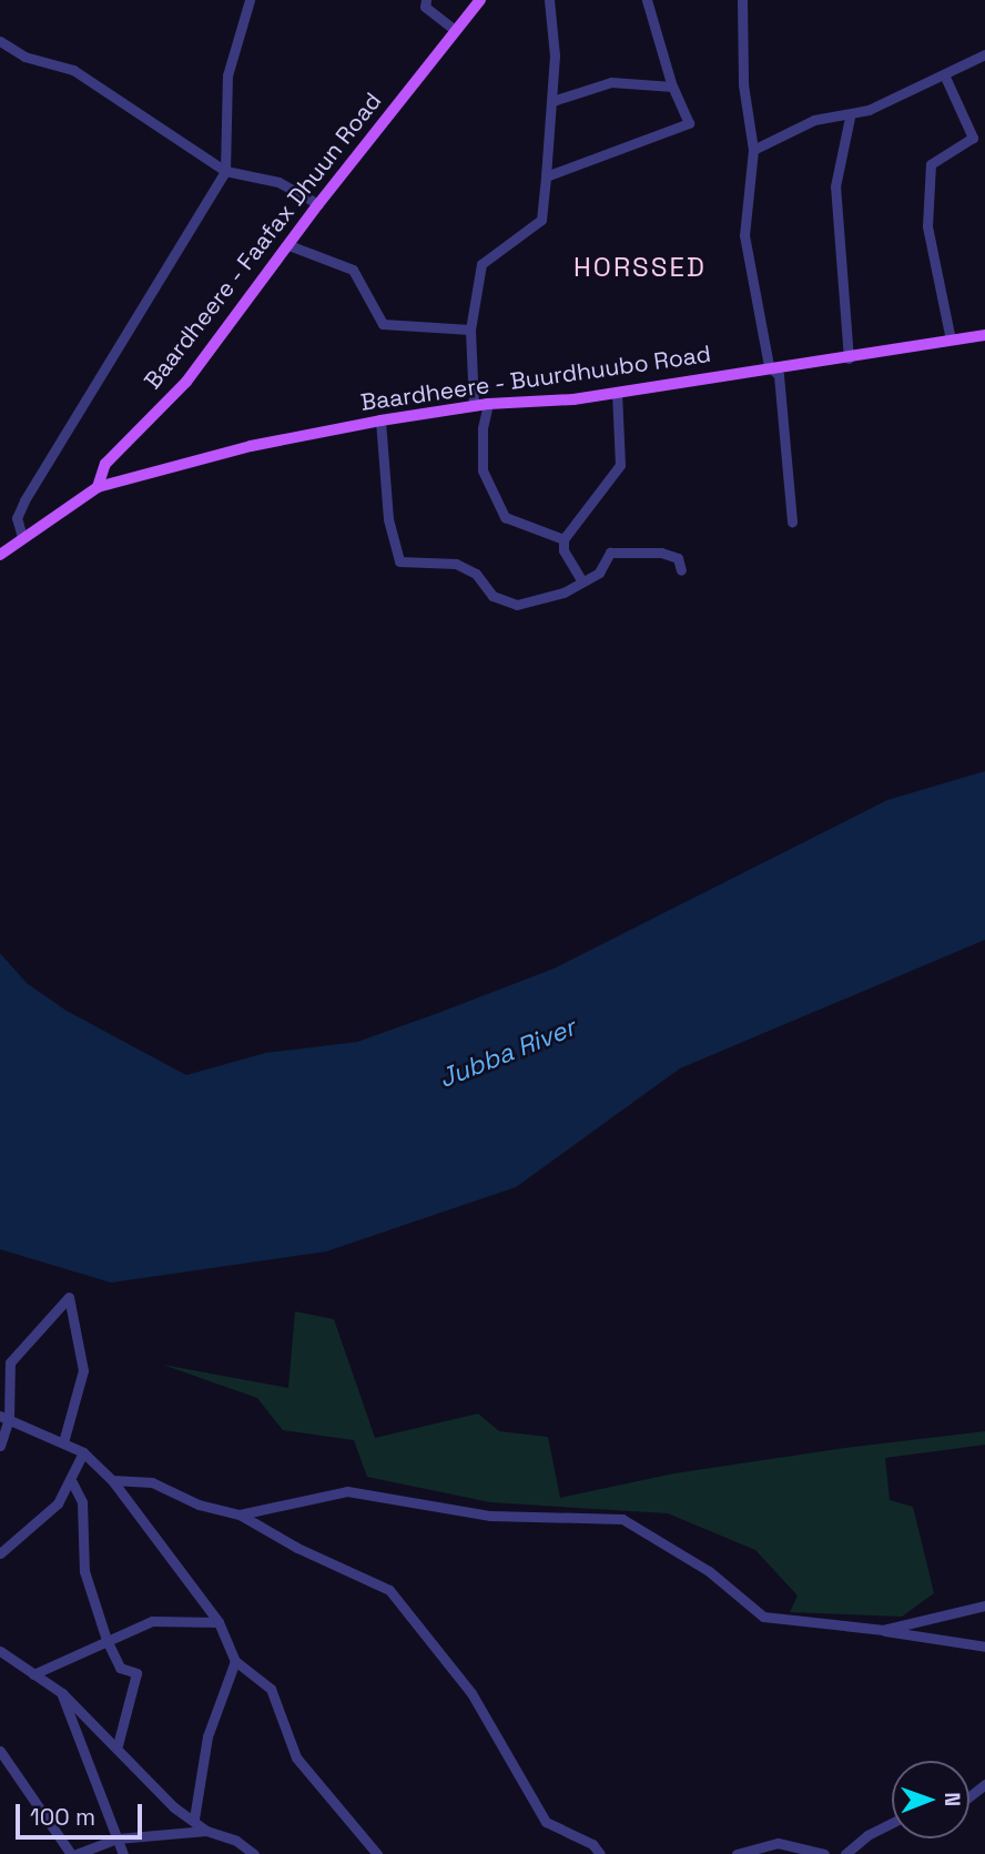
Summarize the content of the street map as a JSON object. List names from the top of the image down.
{
  "streets": {
    "main road": ["Baardheere - Faafax Dhuun Road", "Baardheere - Buurdhuubo Road"]
  },
  "crossings": [
    ["Baardheere - Faafax Dhuun Road", "Baardheere - Buurdhuubo Road"]
  ],
  "districts": ["HORSSED"],
  "water": ["Jubba River"],
  "scale_bar": "100 m",
  "north": "right"
}
